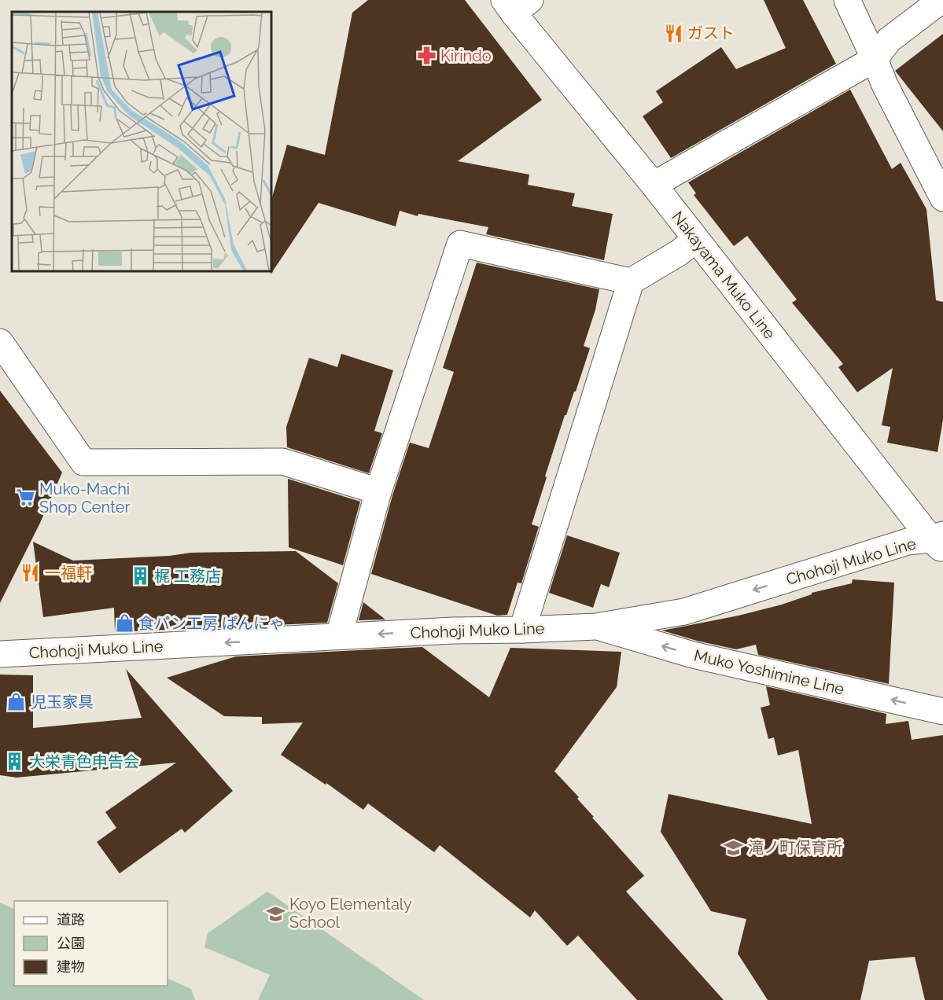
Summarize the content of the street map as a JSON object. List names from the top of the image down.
{
  "streets": {
    "street": ["Nakayama Muko Line", "Chohoji Muko Line", "Muko Yoshimine Line"]
  },
  "crossings": [
    ["Nakayama Muko Line", "Chohoji Muko Line"],
    ["Chohoji Muko Line", "Muko Yoshimine Line"]
  ],
  "one_way": ["Chohoji Muko Line", "Muko Yoshimine Line"],
  "places": {
    "restaurant": ["ガスト", "一福軒"],
    "pharmacy": ["Kirindo"],
    "supermarket": ["Muko-Machi Shop Center"],
    "building": ["梶 工務店", "大栄青色申告会"],
    "shop": ["食パン工房 ぱんにゃ", "児玉家具"],
    "school or university": ["滝ノ町保育所", "Koyo Elementaly School"]
  },
  "legend": ["道路", "公園", "建物"]
}
